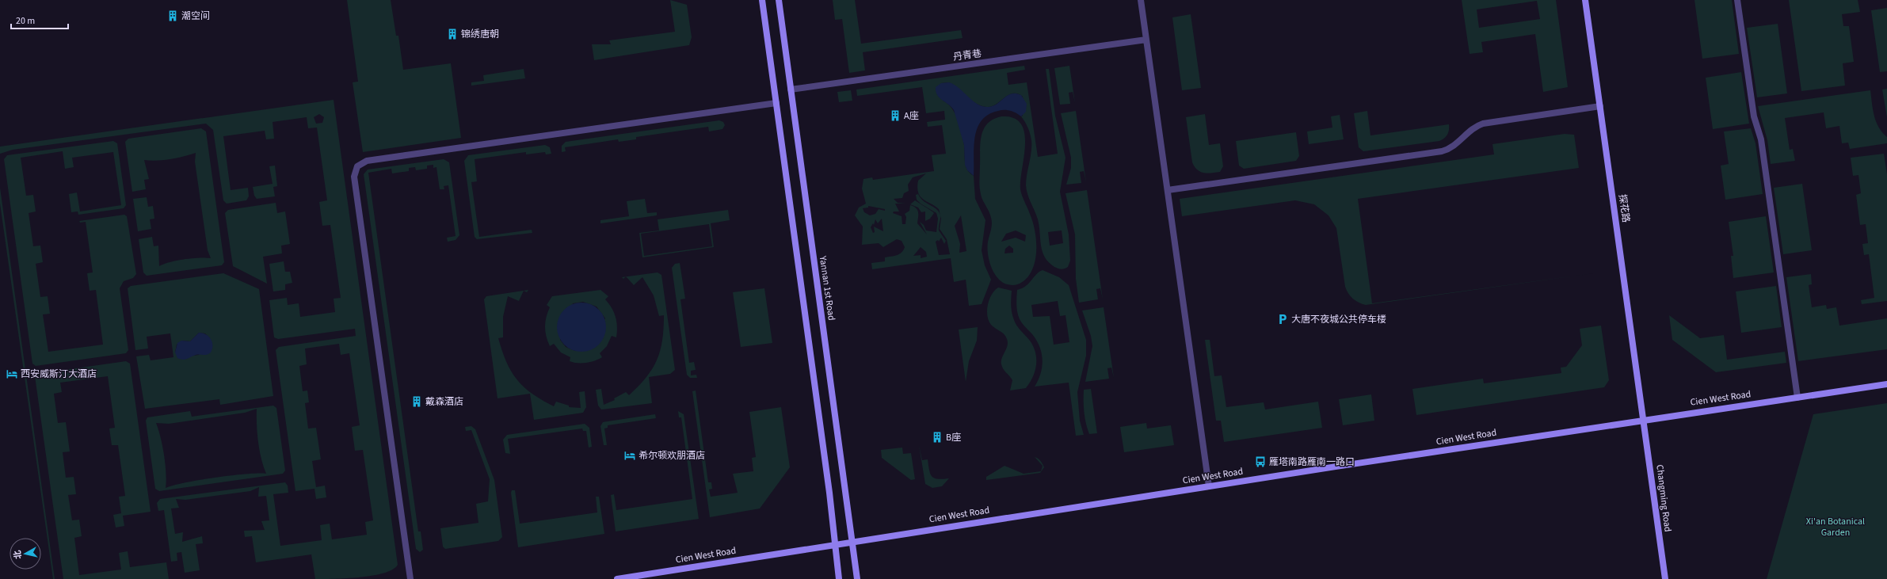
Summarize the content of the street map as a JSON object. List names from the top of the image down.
{
  "streets": {
    "street": [
      "丹青巷",
      "探花路",
      "Yannan 1st Road",
      "Cien West Road",
      "Changming Road"
    ]
  },
  "crossings": [
    ["丹青巷", "Yannan 1st Road"],
    ["探花路", "Cien West Road"],
    ["探花路", "Changming Road"],
    ["Yannan 1st Road", "Cien West Road"],
    ["Cien West Road", "Changming Road"]
  ],
  "parks": ["Xi'an Botanical Garden"],
  "places": {
    "building": [
      "潮空间",
      "锦绣唐朝",
      "A座",
      "戴森酒店",
      "B座"
    ],
    "parking": ["大唐不夜城公共停车楼"],
    "hotel": ["西安威斯汀大酒店", "希尔顿欢朋酒店"],
    "bus stop": ["雁塔南路雁南一路口"]
  },
  "scale_bar": "20 m",
  "north": "left"
}
